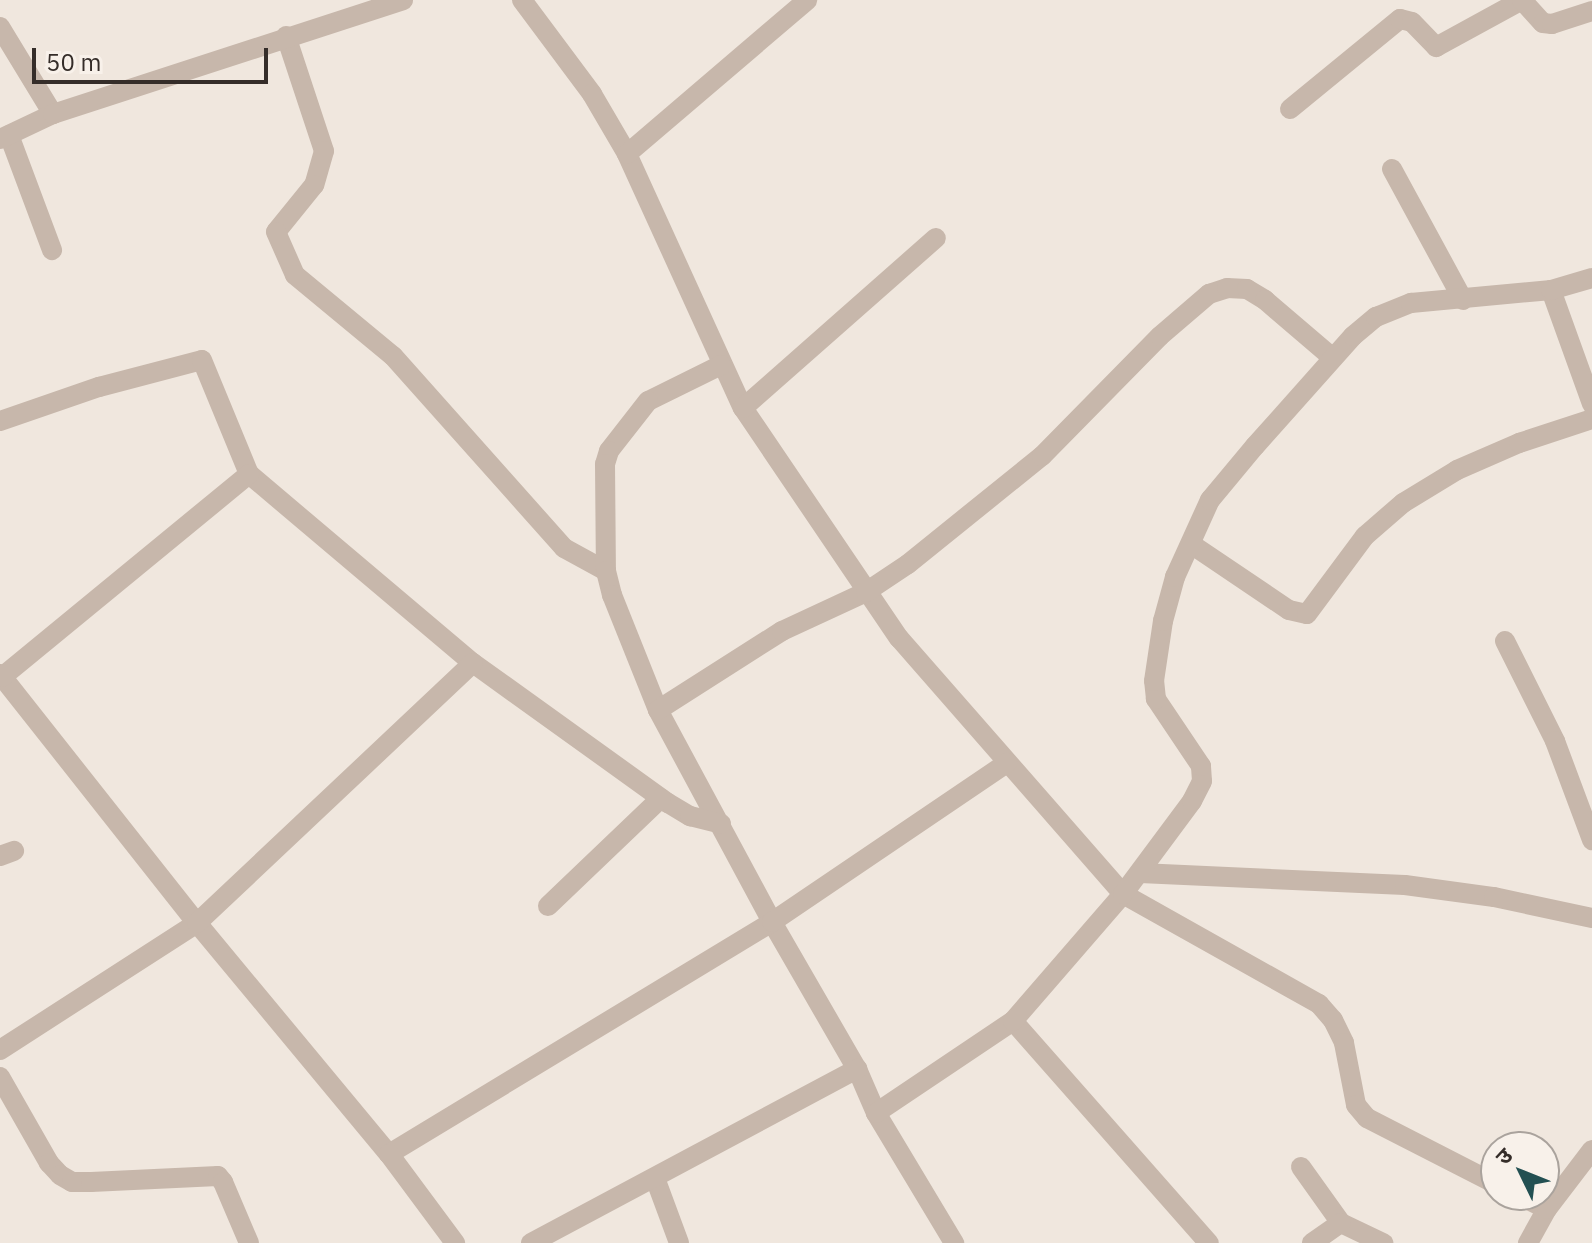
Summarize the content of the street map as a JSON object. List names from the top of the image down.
{
  "scale_bar": "50 m",
  "north": "top left"
}
